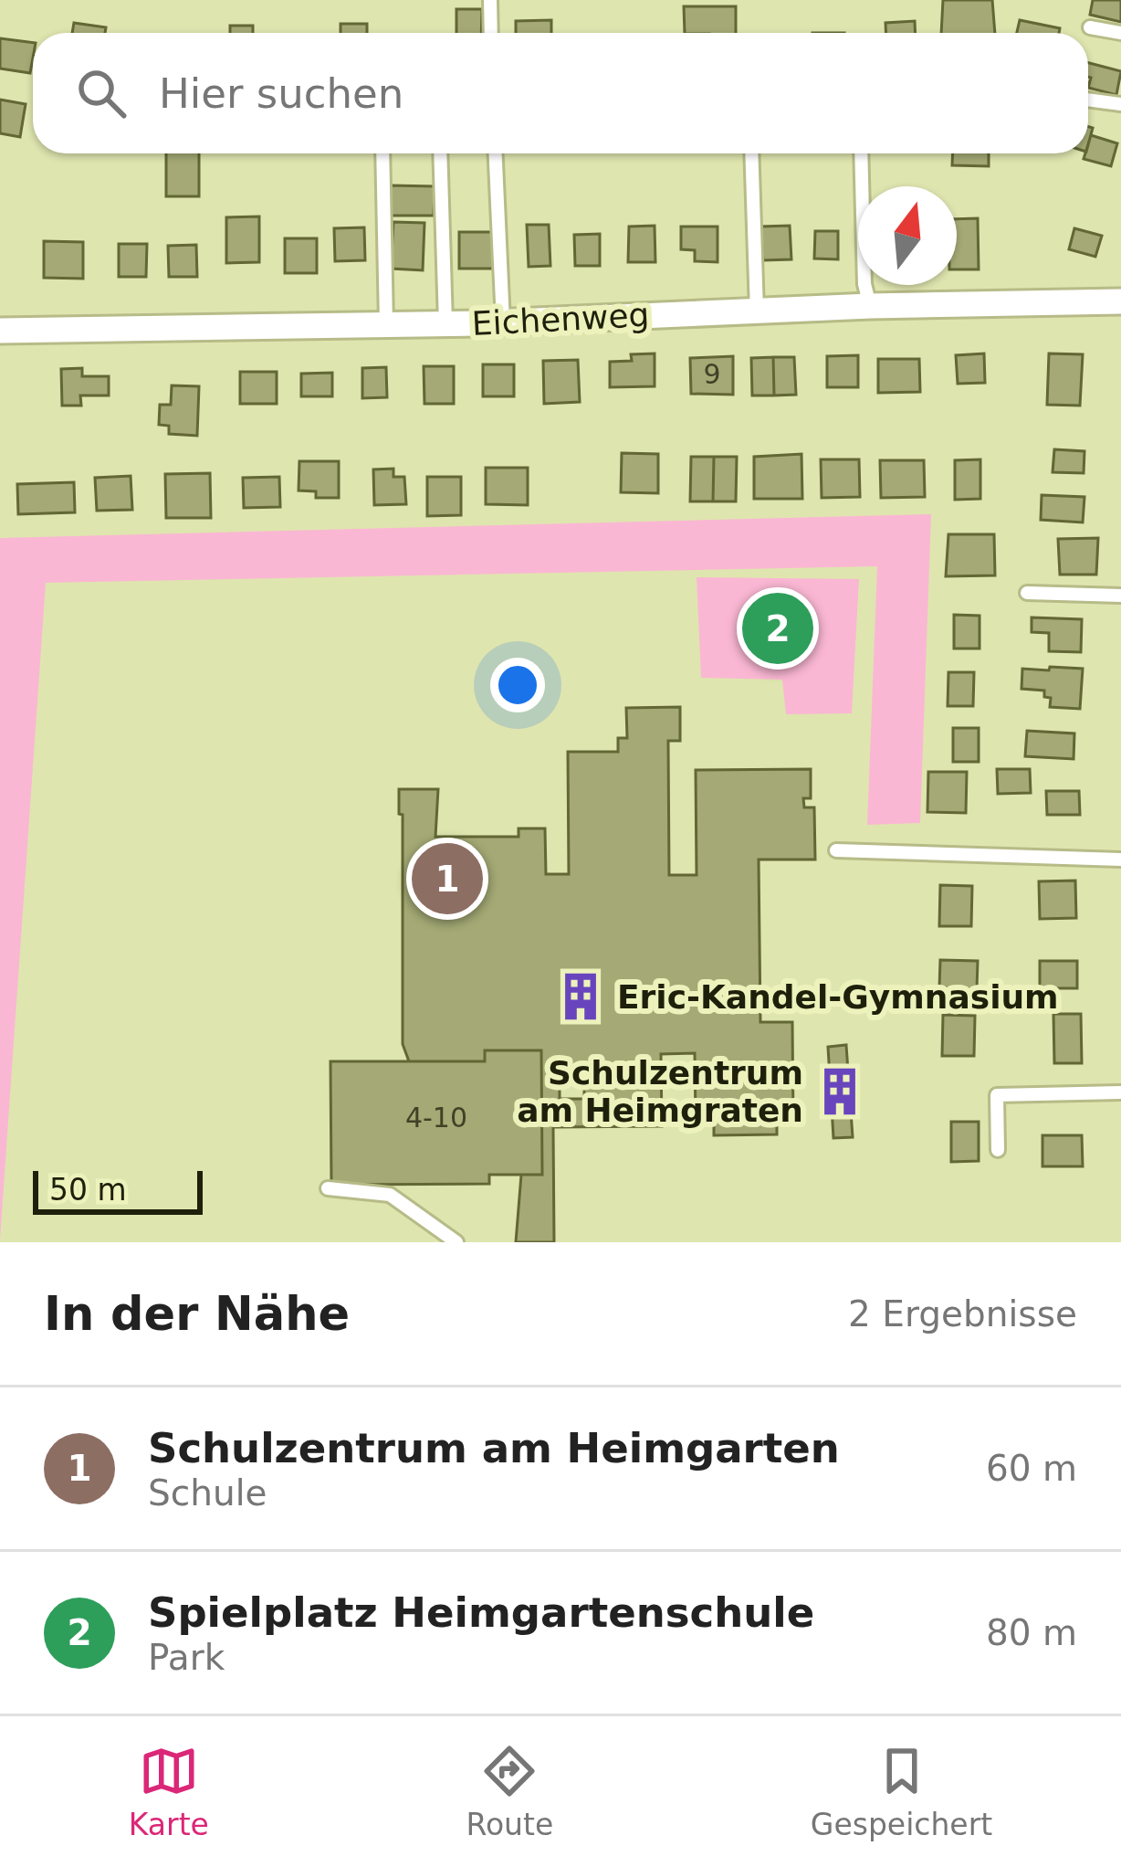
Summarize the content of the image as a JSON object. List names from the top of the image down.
{
  "streets": {
    "street": ["Eichenweg"]
  },
  "places": {
    "building": ["Eric-Kandel-Gymnasium", "Schulzentrum am Heimgraten"]
  },
  "house_numbers": ["9", "4-10"],
  "scale_bar": "50 m",
  "north": "top",
  "page": {
    "search": "Hier suchen",
    "pins": ["2", "1"],
    "scale": "50 m",
    "heading": ["In der Nähe", "2 Ergebnisse"],
    "list": [
      {
        "mark": "1",
        "name": "Schulzentrum am Heimgarten",
        "note": "Schule",
        "value": "60 m"
      },
      {
        "mark": "2",
        "name": "Spielplatz Heimgartenschule",
        "note": "Park",
        "value": "80 m"
      }
    ],
    "nav": ["Karte", "Route", "Gespeichert"]
  }
}
